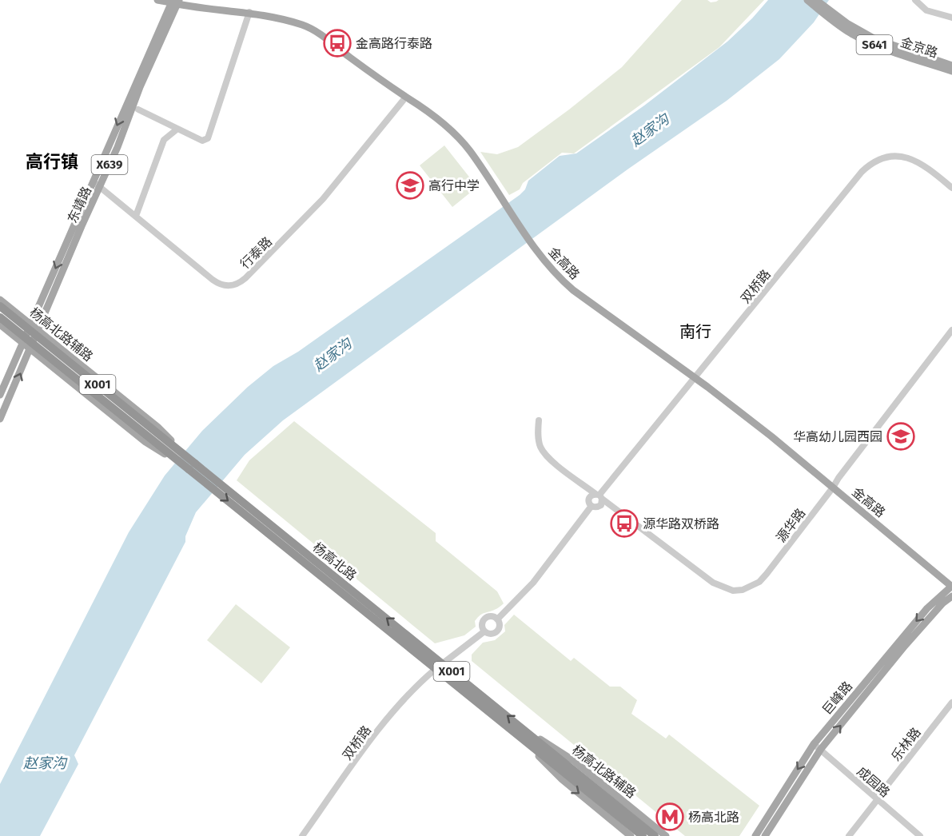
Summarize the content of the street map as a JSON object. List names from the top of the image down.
{
  "streets": {
    "highway": ["X001", "杨高北路"],
    "main road": [
      "S641",
      "金京路",
      "X639",
      "东靖路",
      "金高路",
      "杨高北路辅路",
      "巨峰路"
    ],
    "street": [
      "行泰路",
      "双桥路",
      "源华路",
      "乐林路",
      "成园路"
    ]
  },
  "crossings": [
    ["东靖路", "行泰路"],
    ["东靖路", "金高路"],
    ["东靖路", "杨高北路辅路"],
    ["东靖路", "X001"],
    ["行泰路", "金高路"],
    ["金高路", "双桥路"],
    ["金高路", "源华路"],
    ["金高路", "巨峰路"],
    ["双桥路", "源华路"],
    ["双桥路", "杨高北路"],
    ["杨高北路辅路", "X001"],
    ["杨高北路辅路", "杨高北路"],
    ["X001", "杨高北路"],
    ["巨峰路", "成园路"],
    ["乐林路", "成园路"]
  ],
  "districts": ["高行镇", "南行"],
  "water": ["赵家沟"],
  "places": {
    "bus stop": ["金高路行泰路", "源华路双桥路"],
    "school or university": ["高行中学", "华高幼儿园西园"],
    "metro station": ["杨高北路"]
  }
}
